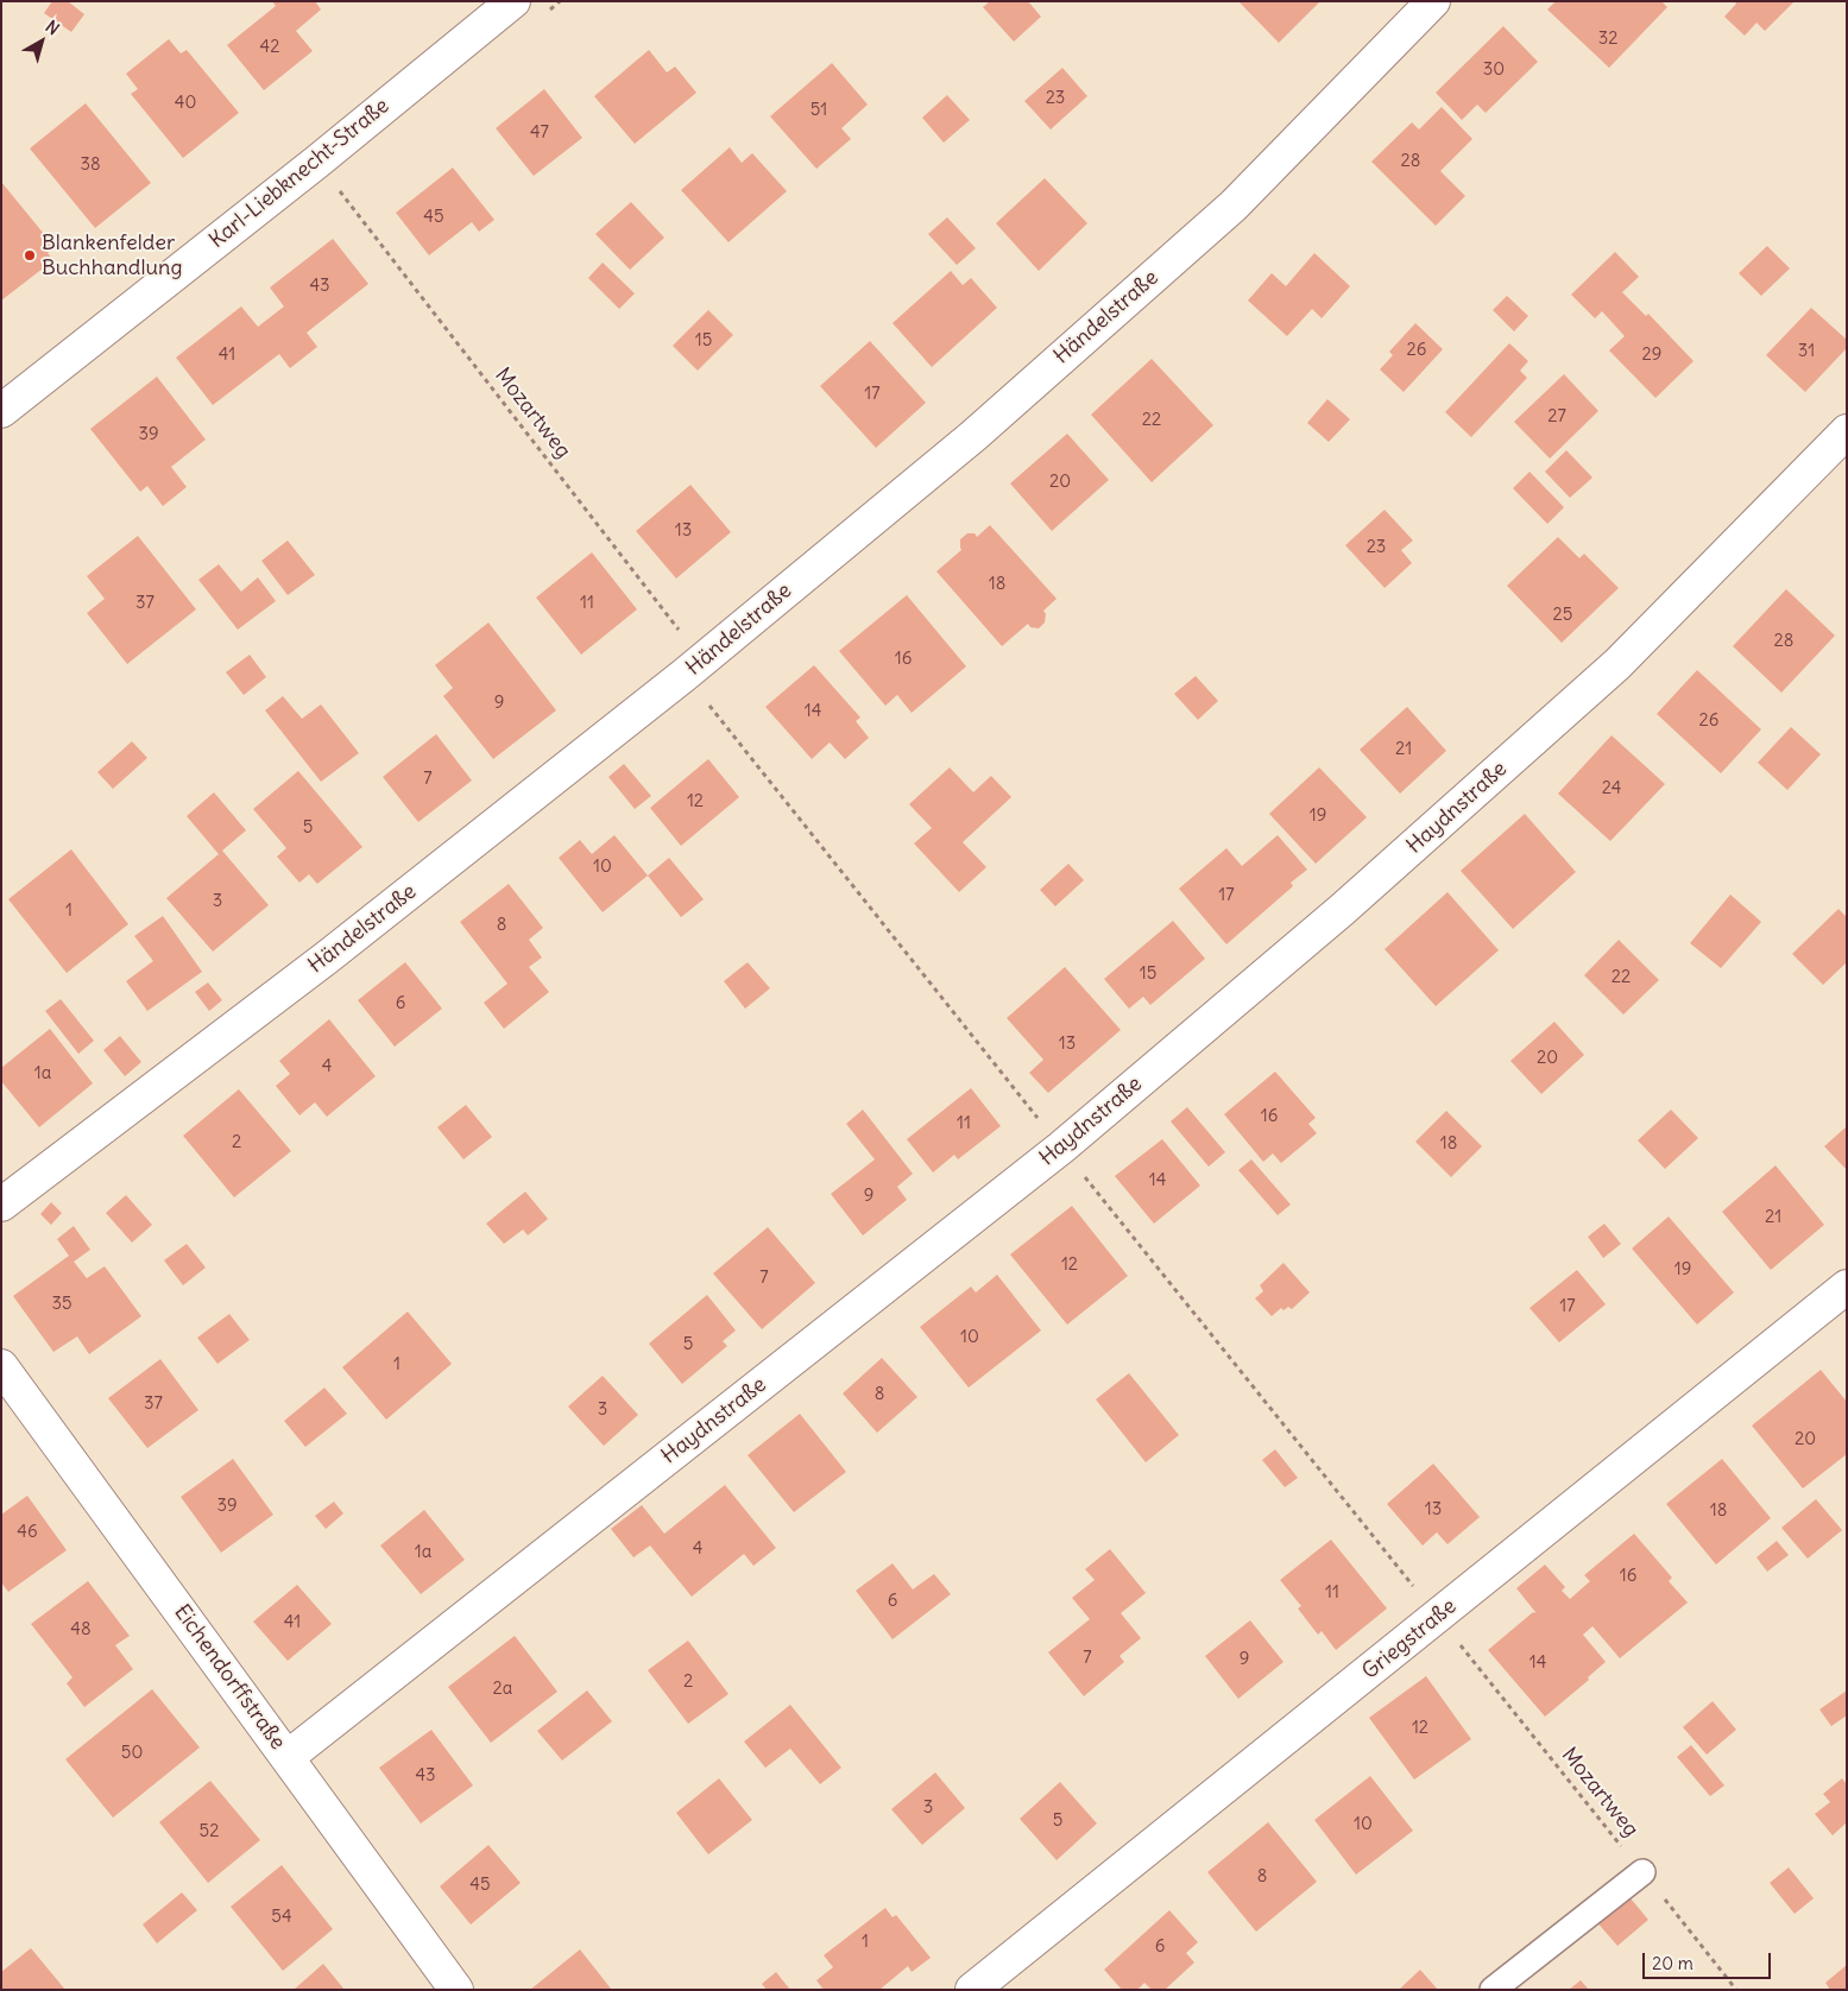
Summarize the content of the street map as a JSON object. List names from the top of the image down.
{
  "streets": {
    "street": [
      "Karl-Liebknecht-Straße",
      "Händelstraße",
      "Haydnstraße",
      "Griegstraße",
      "Eichendorffstraße"
    ],
    "path": ["Mozartweg"]
  },
  "crossings": [
    ["Händelstraße", "Mozartweg"],
    ["Mozartweg", "Griegstraße"],
    ["Haydnstraße", "Eichendorffstraße"]
  ],
  "places": ["Blankenfelder Buchhandlung"],
  "house_numbers": [
    "32",
    "42",
    "30",
    "23",
    "40",
    "51",
    "47",
    "28",
    "38",
    "45",
    "43",
    "15",
    "26",
    "31",
    "41",
    "29",
    "17",
    "27",
    "22",
    "39",
    "20",
    "13",
    "23",
    "18",
    "37",
    "11",
    "25",
    "28",
    "16",
    "9",
    "14",
    "26",
    "21",
    "7",
    "24",
    "12",
    "19",
    "5",
    "10",
    "17",
    "3",
    "1",
    "8",
    "15",
    "22",
    "6",
    "13",
    "20",
    "4",
    "1a",
    "16",
    "11",
    "2",
    "18",
    "14",
    "9",
    "21",
    "12",
    "19",
    "7",
    "35",
    "17",
    "10",
    "5",
    "1",
    "8",
    "37",
    "3",
    "20",
    "39",
    "13",
    "18",
    "46",
    "4",
    "1a",
    "16",
    "11",
    "6",
    "41",
    "48",
    "7",
    "9",
    "14",
    "2",
    "2a",
    "12",
    "50",
    "43",
    "3",
    "5",
    "10",
    "52",
    "8",
    "45",
    "54",
    "1",
    "6"
  ],
  "scale_bar": "20 m",
  "north": "top right"
}
